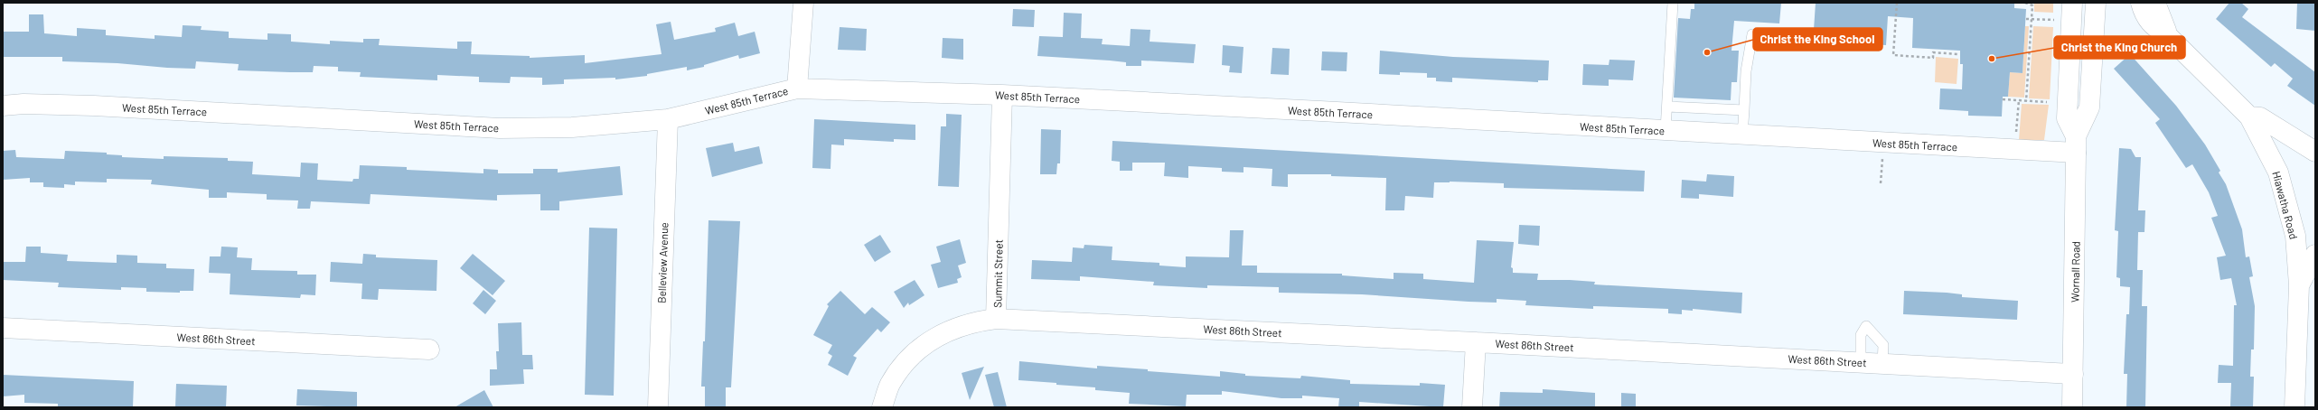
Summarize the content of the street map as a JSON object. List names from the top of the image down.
{
  "streets": {
    "street": [
      "West 85th Terrace",
      "Hiawatha Road",
      "Belleview Avenue",
      "Wornall Road",
      "Summit Street",
      "West 86th Street"
    ]
  },
  "crossings": [
    ["West 85th Terrace", "Belleview Avenue"],
    ["West 85th Terrace", "Wornall Road"],
    ["West 85th Terrace", "Summit Street"],
    ["Wornall Road", "West 86th Street"],
    ["Summit Street", "West 86th Street"]
  ],
  "places": ["Christ the King School", "Christ the King Church"]
}
